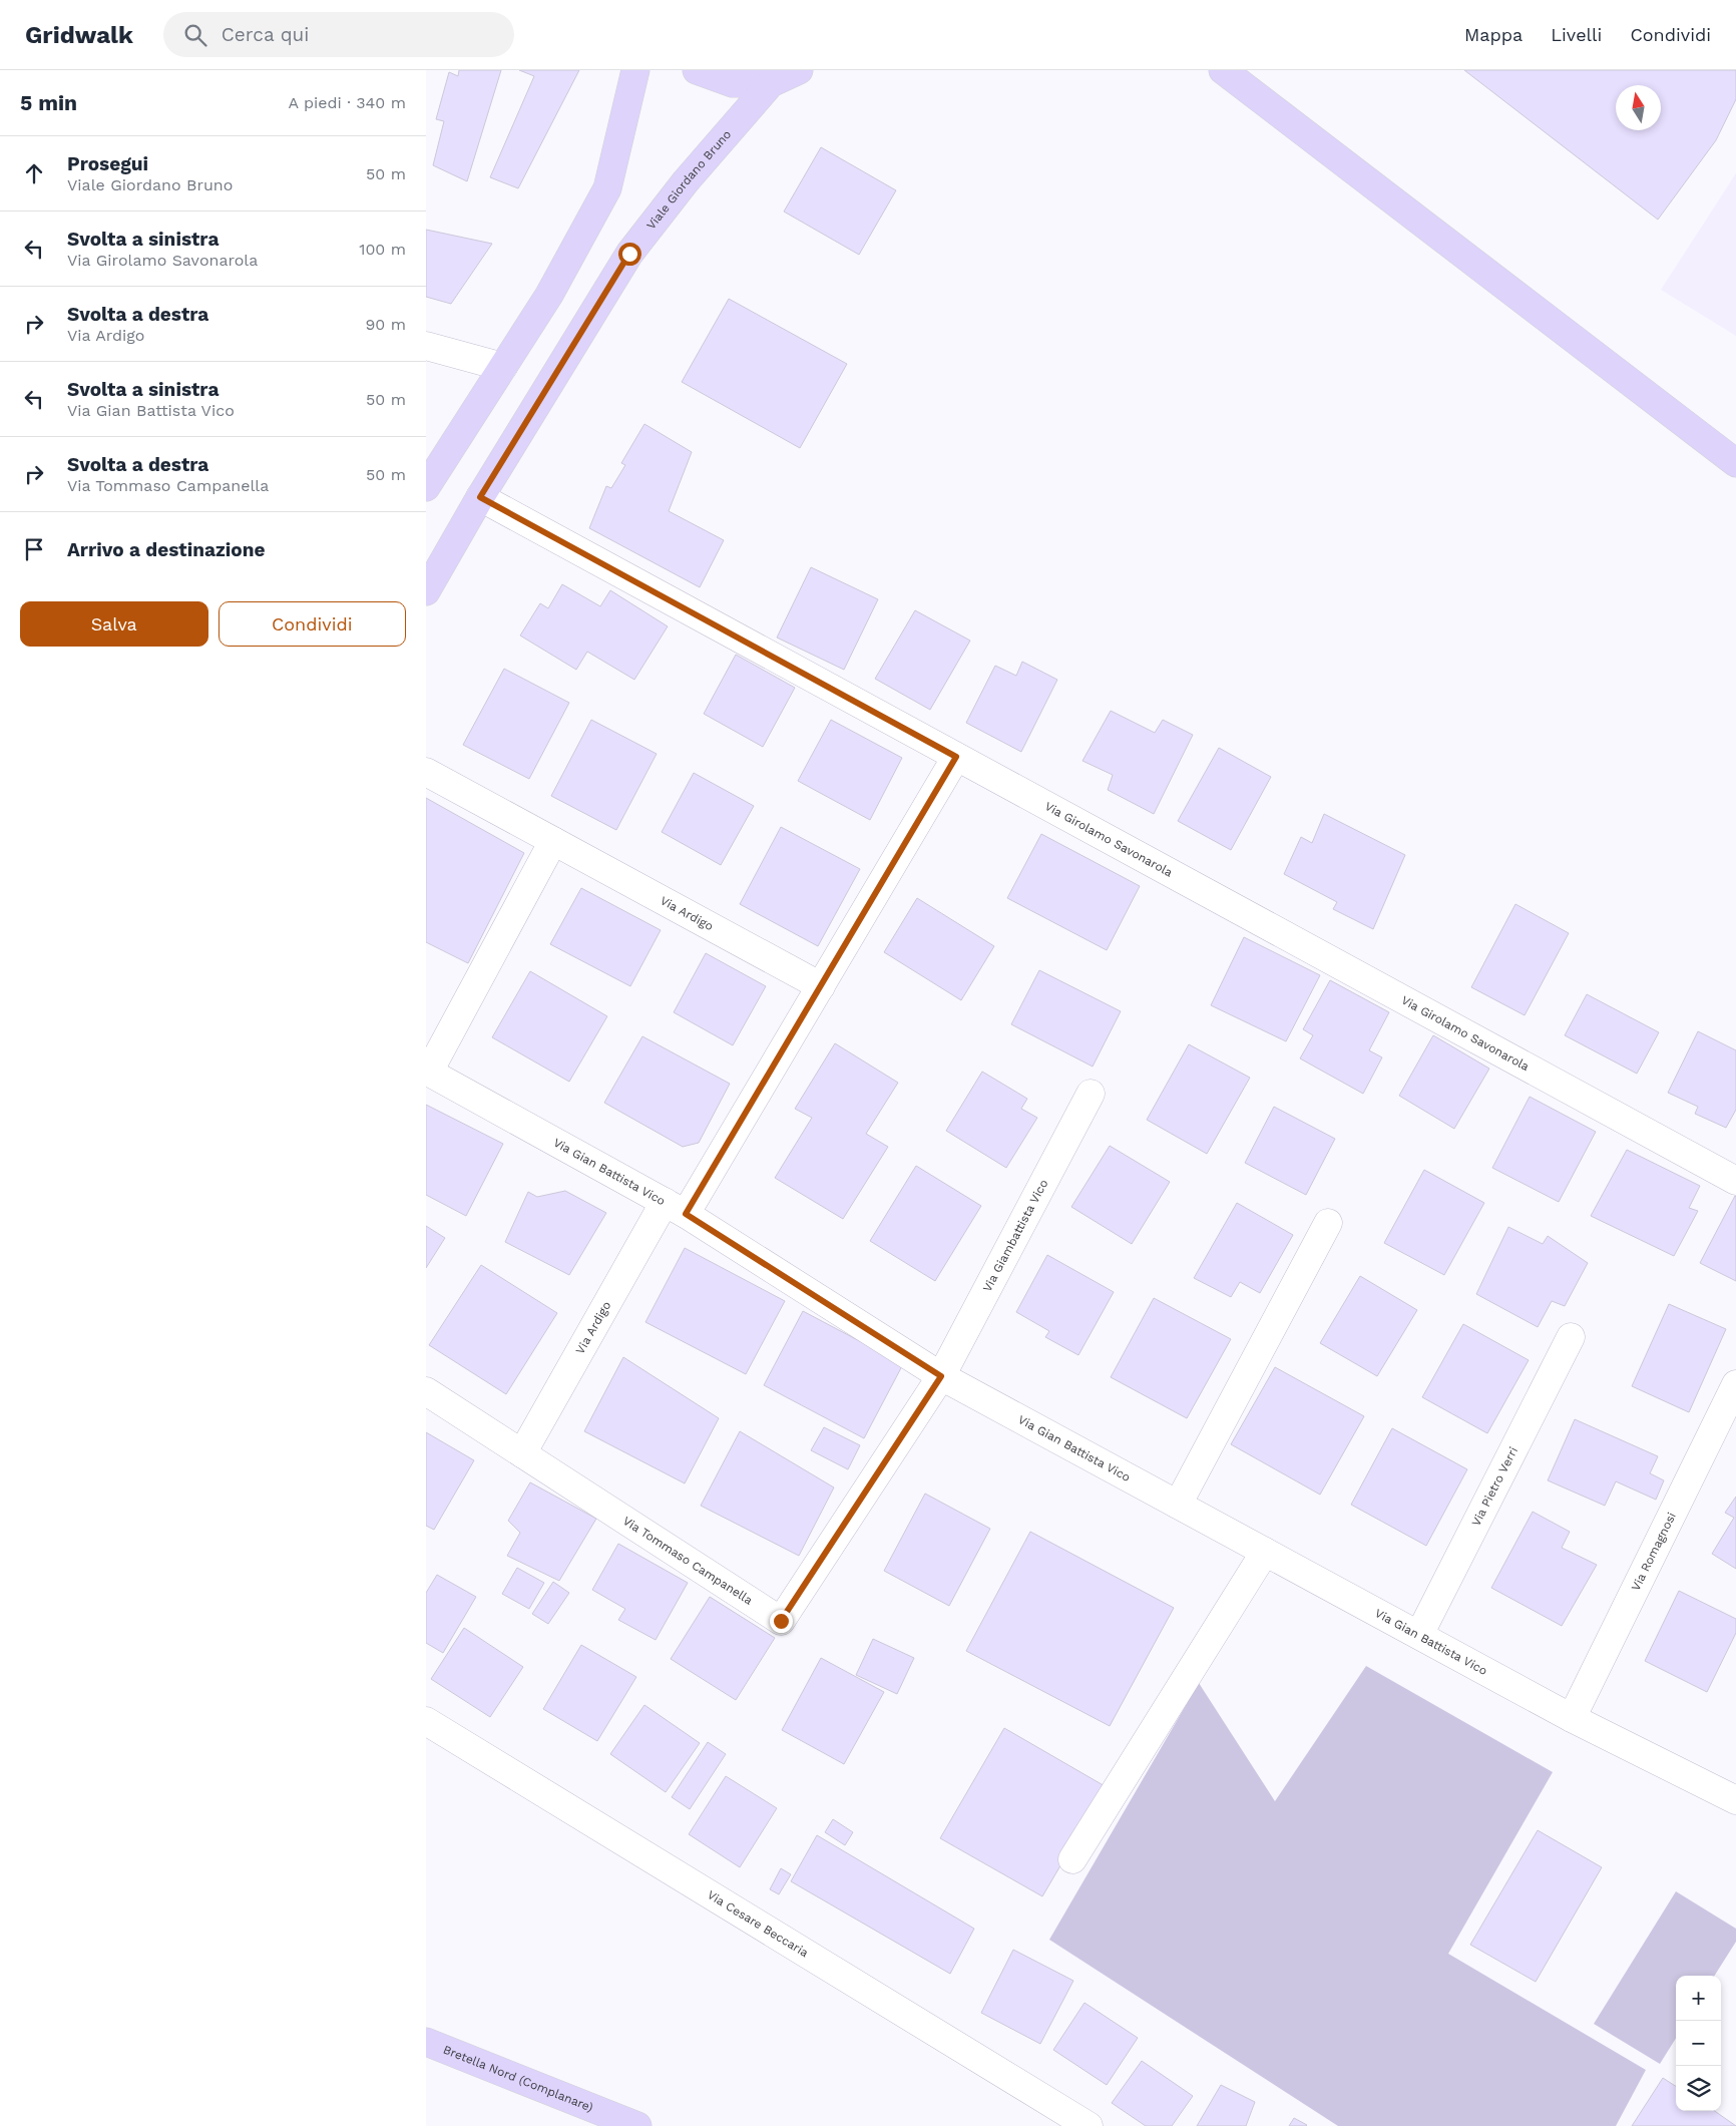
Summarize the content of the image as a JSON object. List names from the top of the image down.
{
  "streets": {
    "main road": ["Viale Giordano Bruno", "Bretella Nord (Complanare)"],
    "street": [
      "Via Girolamo Savonarola",
      "Via Ardigo",
      "Via Gian Battista Vico",
      "Via Giambattista Vico",
      "Via Pietro Verri",
      "Via Romagnosi",
      "Via Tommaso Campanella",
      "Via Cesare Beccaria"
    ]
  },
  "crossings": [
    ["Viale Giordano Bruno", "Via Girolamo Savonarola"],
    ["Via Girolamo Savonarola", "Via Ardigo"],
    ["Via Ardigo", "Via Gian Battista Vico"],
    ["Via Ardigo", "Via Tommaso Campanella"],
    ["Via Gian Battista Vico", "Via Giambattista Vico"],
    ["Via Gian Battista Vico", "Via Pietro Verri"],
    ["Via Gian Battista Vico", "Via Romagnosi"],
    ["Via Gian Battista Vico", "Via Tommaso Campanella"],
    ["Via Giambattista Vico", "Via Tommaso Campanella"]
  ],
  "north": "top",
  "page": {
    "header": "Gridwalk",
    "search": "Cerca qui",
    "nav": ["Mappa", "Livelli", "Condividi"],
    "heading": ["5 min", "A piedi · 340 m"],
    "list": [
      ["Prosegui", "Viale Giordano Bruno", "50 m"],
      ["Svolta a sinistra", "Via Girolamo Savonarola", "100 m"],
      ["Svolta a destra", "Via Ardigo", "90 m"],
      ["Svolta a sinistra", "Via Gian Battista Vico", "50 m"],
      ["Svolta a destra", "Via Tommaso Campanella", "50 m"],
      "Arrivo a destinazione"
    ],
    "buttons": ["Salva", "Condividi"],
    "map_buttons": ["+", "−"]
  }
}
